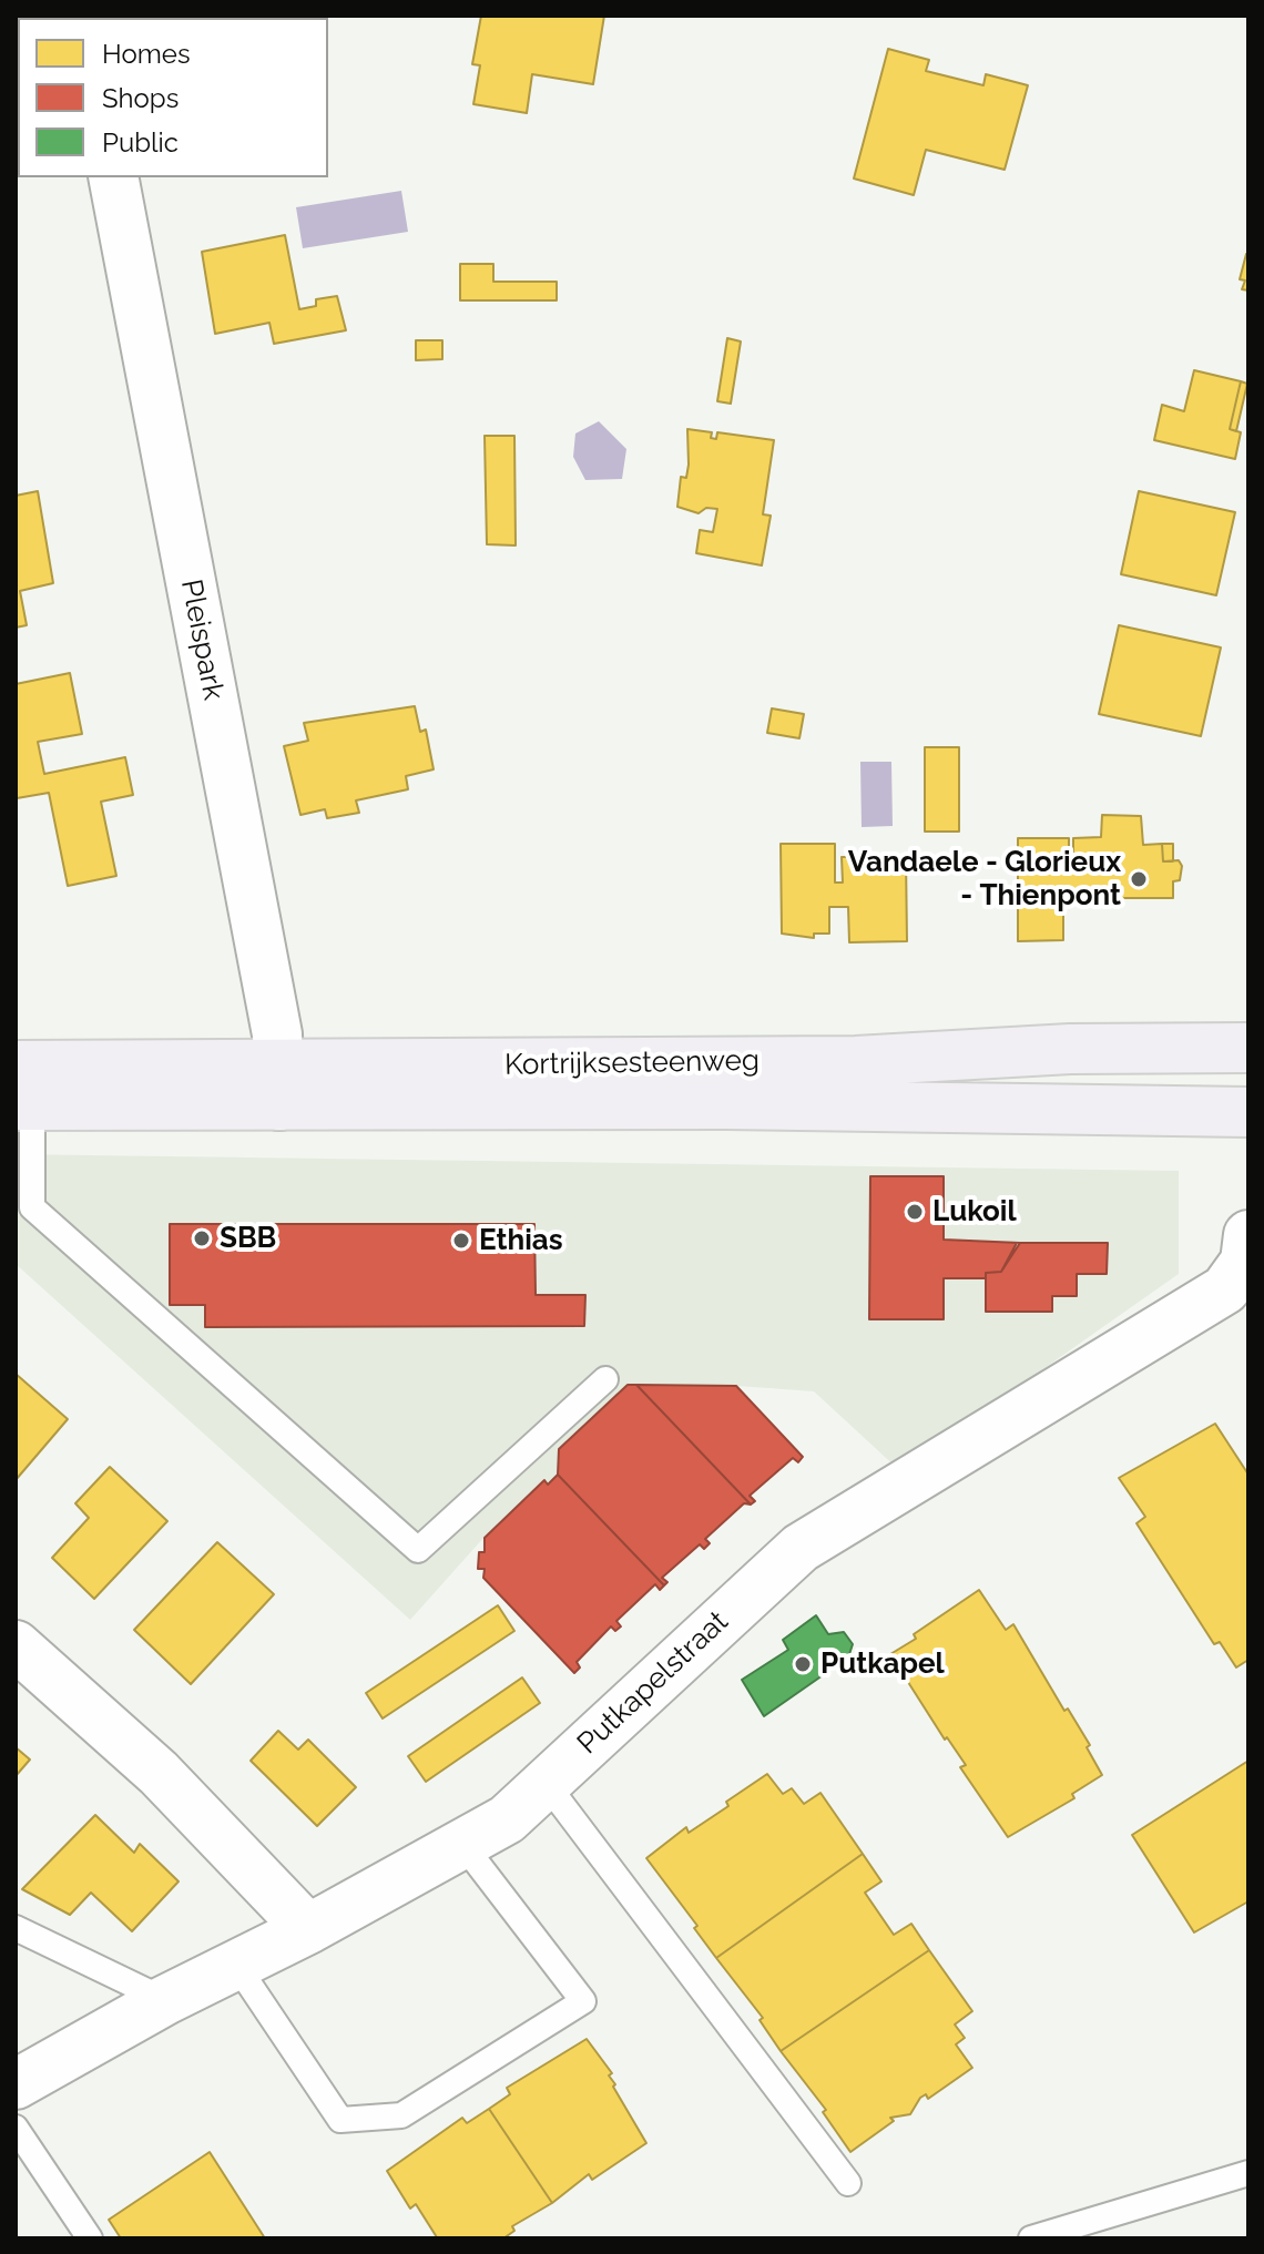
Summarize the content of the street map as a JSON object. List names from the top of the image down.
{
  "streets": {
    "main road": ["Kortrijksesteenweg"],
    "street": ["Pleispark", "Putkapelstraat"]
  },
  "crossings": [
    ["Pleispark", "Kortrijksesteenweg"]
  ],
  "places": [
    "Vandaele - Glorieux - Thienpont",
    "Lukoil",
    "SBB",
    "Ethias",
    "Putkapel"
  ],
  "legend": ["Homes", "Shops", "Public"]
}
